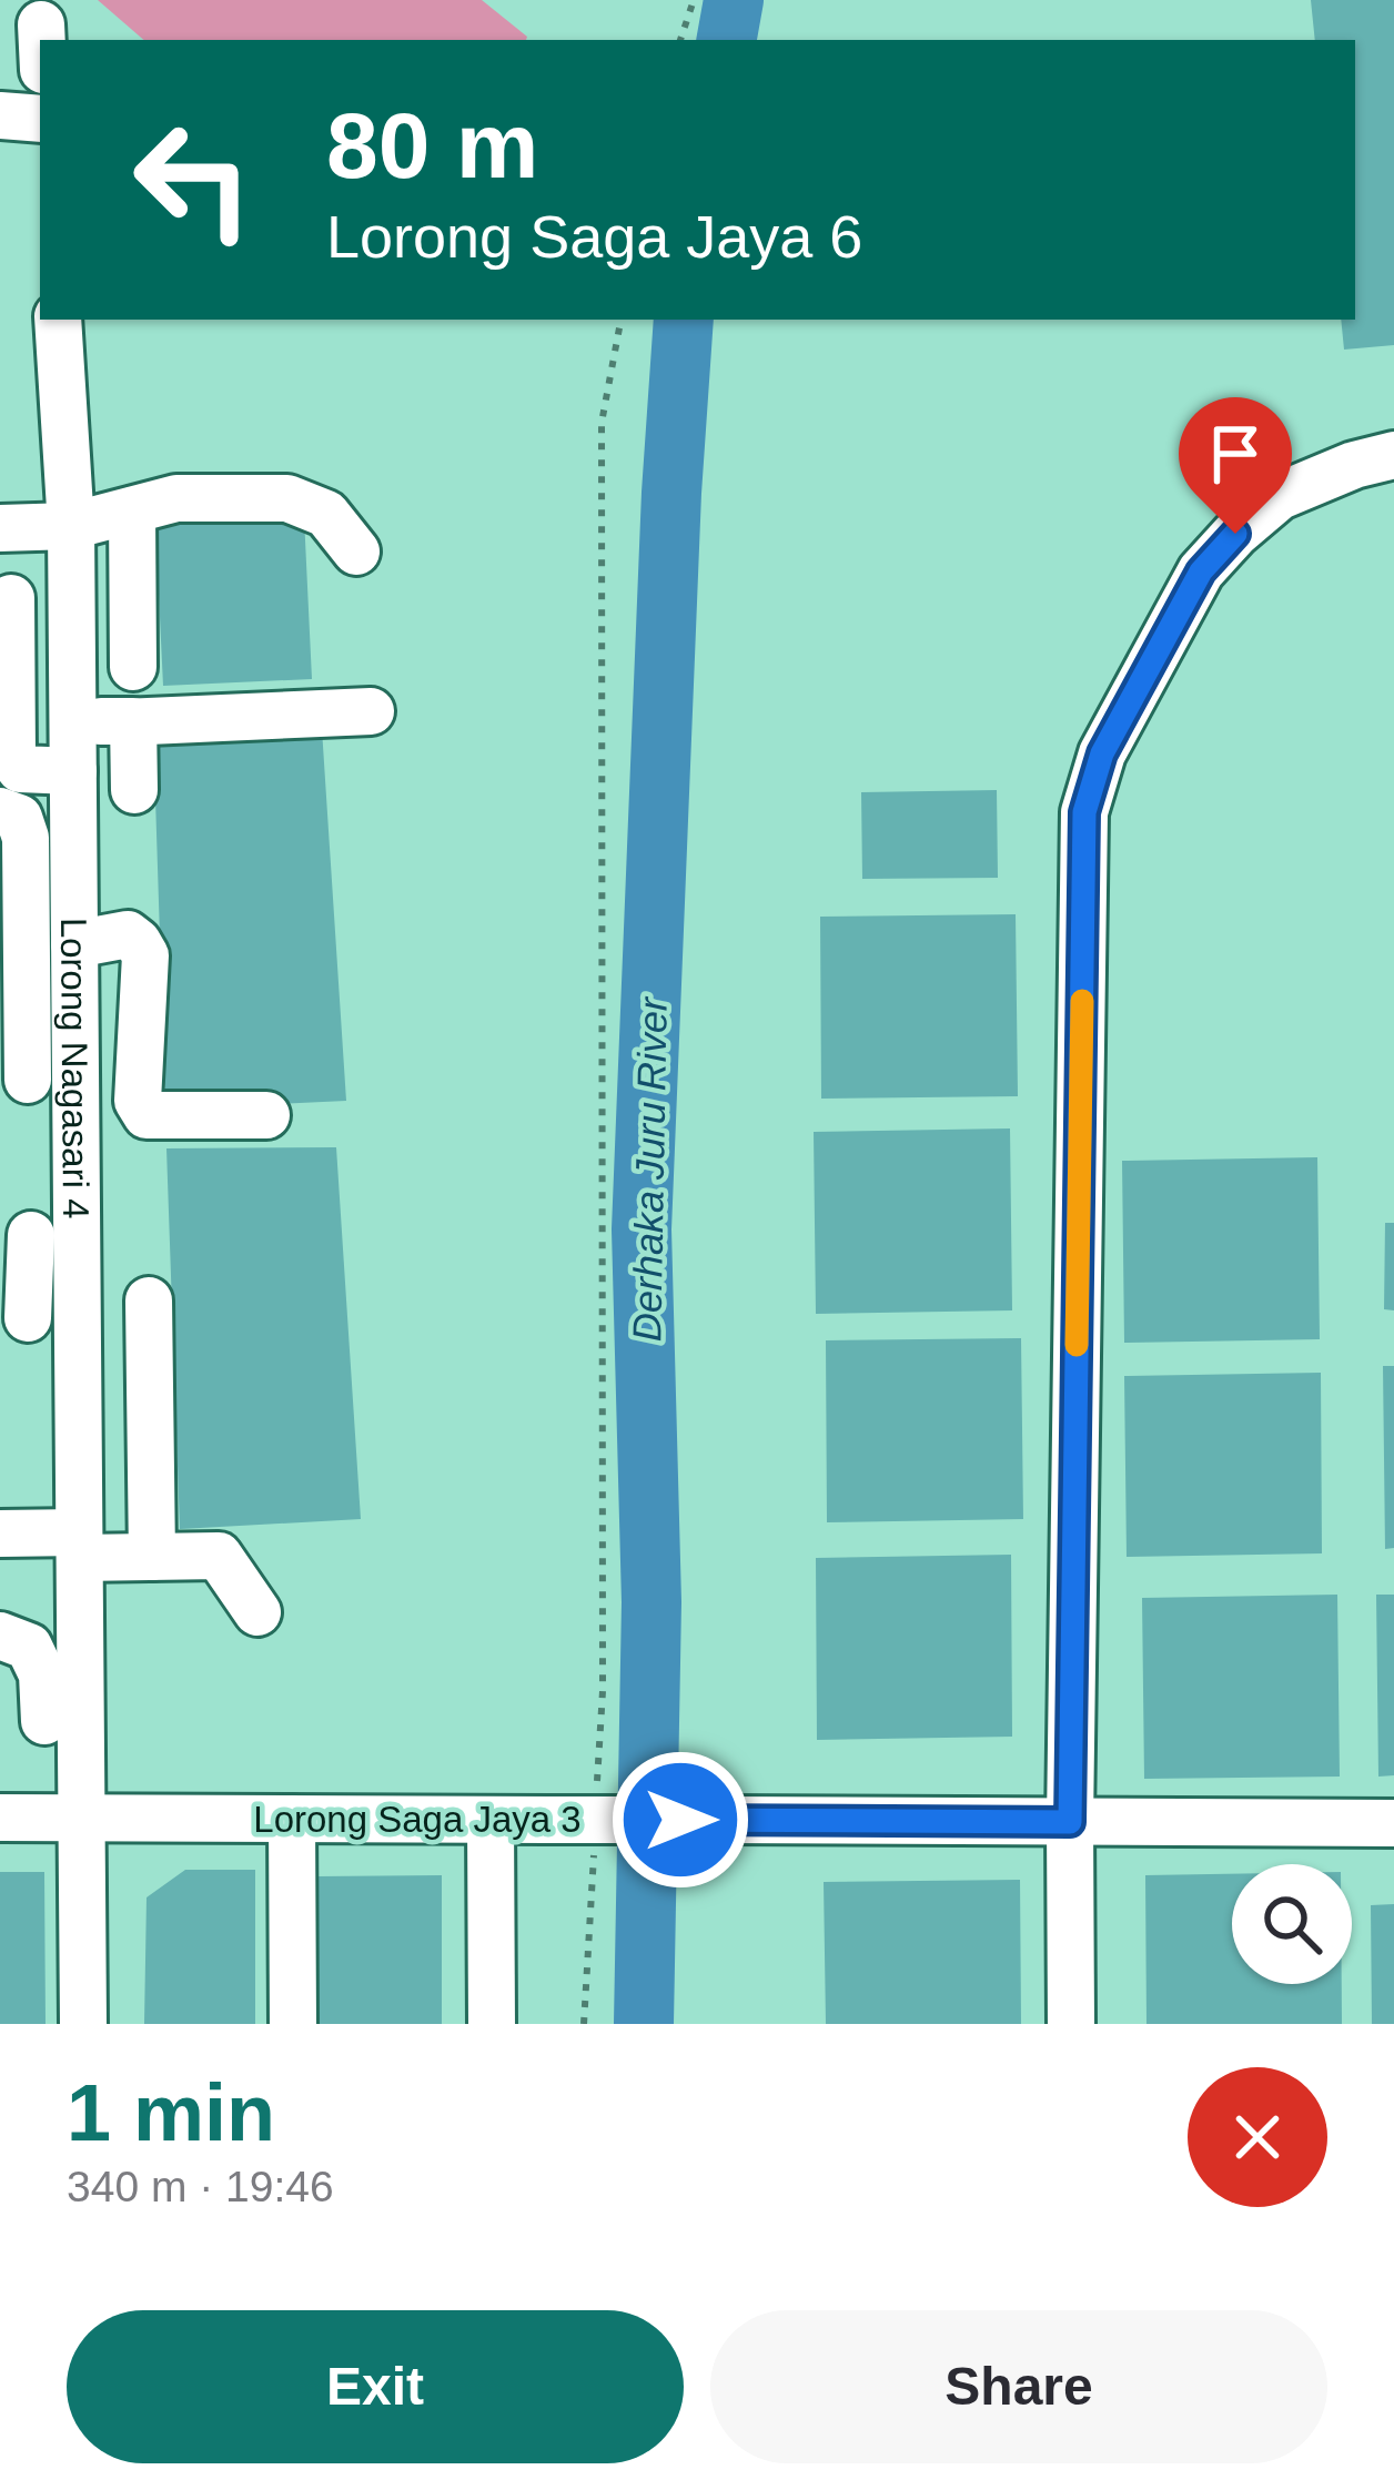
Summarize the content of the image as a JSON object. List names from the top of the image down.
{
  "streets": {
    "street": ["Lorong Nagasari 4", "Lorong Saga Jaya 3"]
  },
  "crossings": [
    ["Lorong Nagasari 4", "Lorong Saga Jaya 3"]
  ],
  "water": ["Derhaka Juru River"],
  "page": {
    "turn": ["80 m", "Lorong Saga Jaya 6"],
    "heading": ["1 min", "340 m · 19:46"],
    "buttons": ["Exit", "Share"]
  }
}
